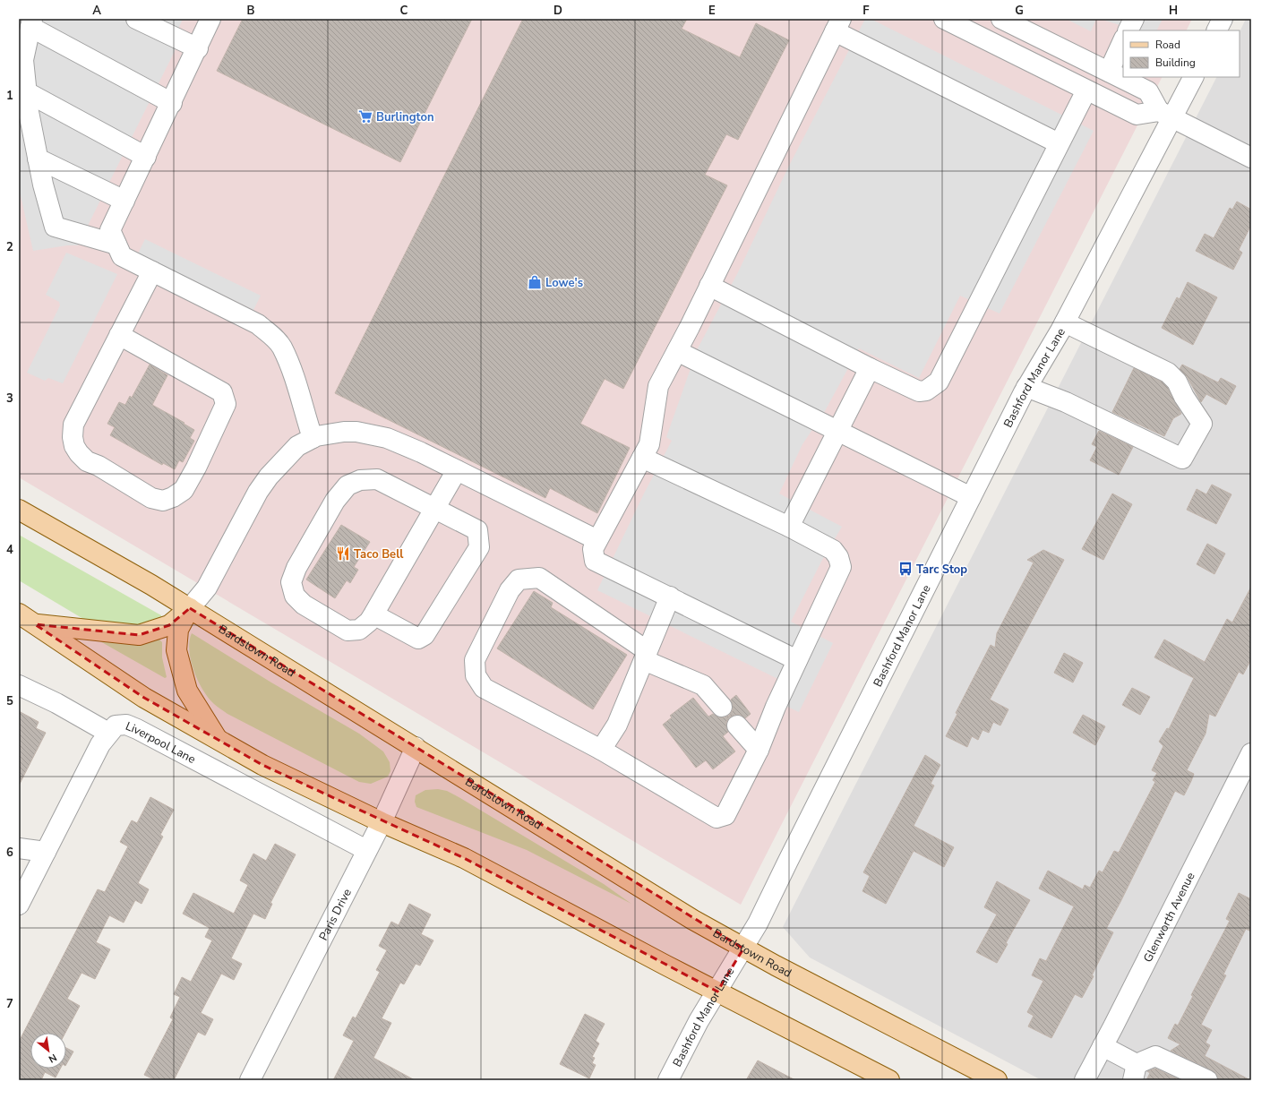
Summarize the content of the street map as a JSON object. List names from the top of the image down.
{
  "streets": {
    "main road": ["Bardstown Road"],
    "street": [
      "Bashford Manor Lane",
      "Liverpool Lane",
      "Paris Drive",
      "Glenworth Avenue"
    ]
  },
  "crossings": [
    ["Bashford Manor Lane", "Bardstown Road"],
    ["Bardstown Road", "Paris Drive"],
    ["Liverpool Lane", "Paris Drive"]
  ],
  "places": {
    "supermarket": ["Burlington"],
    "shop": ["Lowe's"],
    "restaurant": ["Taco Bell"],
    "bus stop": ["Tarc Stop"]
  },
  "legend": ["Road", "Building"],
  "north": "bottom right",
  "grid": {
    "columns": [
      "A",
      "B",
      "C",
      "D",
      "E",
      "F",
      "G",
      "H"
    ],
    "rows": [
      "1",
      "2",
      "3",
      "4",
      "5",
      "6",
      "7"
    ]
  }
}
